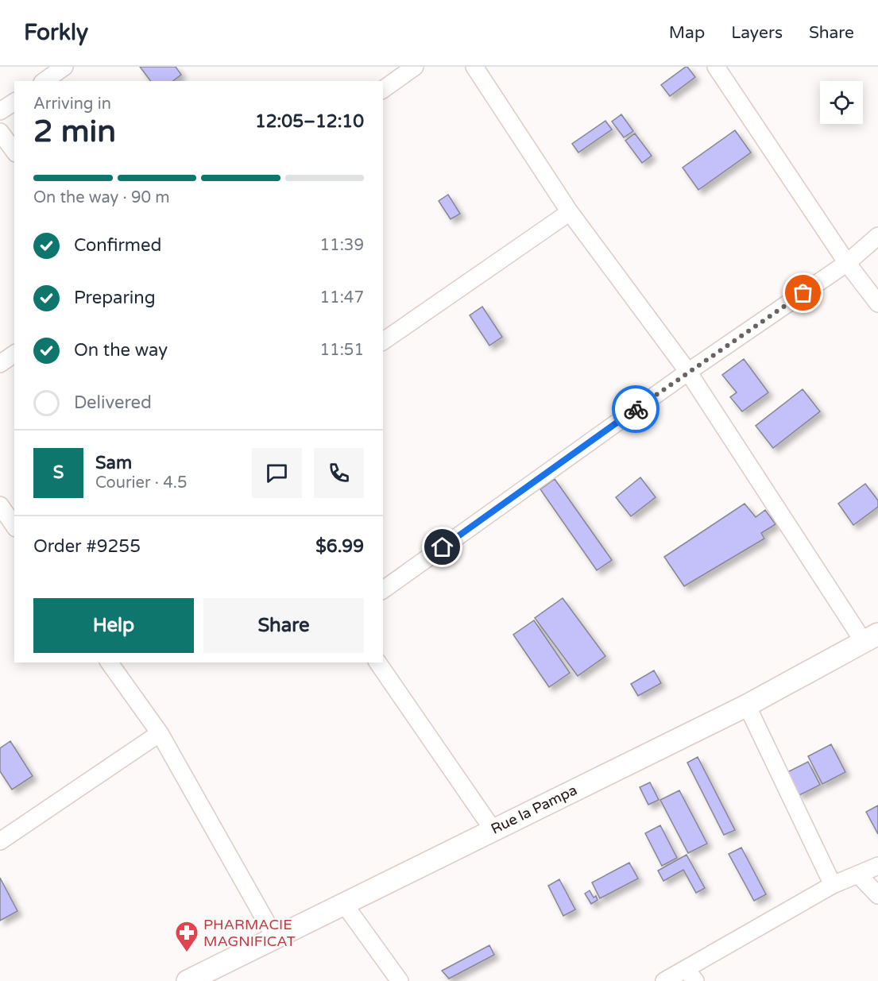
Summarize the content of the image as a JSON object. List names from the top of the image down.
{
  "streets": {
    "street": ["Rue la Pampa"]
  },
  "places": {
    "pharmacy": ["PHARMACIE MAGNIFICAT"]
  },
  "page": {
    "header": "Forkly",
    "nav": ["Map", "Layers", "Share"],
    "heading": ["2 min", "Arriving in", "12:05–12:10"],
    "panel": [
      "Sam",
      "Courier · 4.5",
      "Order #9255",
      "$6.99"
    ],
    "bar": "On the way · 90 m",
    "list": [
      ["Confirmed", "11:39"],
      ["Preparing", "11:47"],
      ["On the way", "11:51"],
      "Delivered"
    ],
    "round": "S",
    "buttons": ["Help", "Share"]
  }
}
